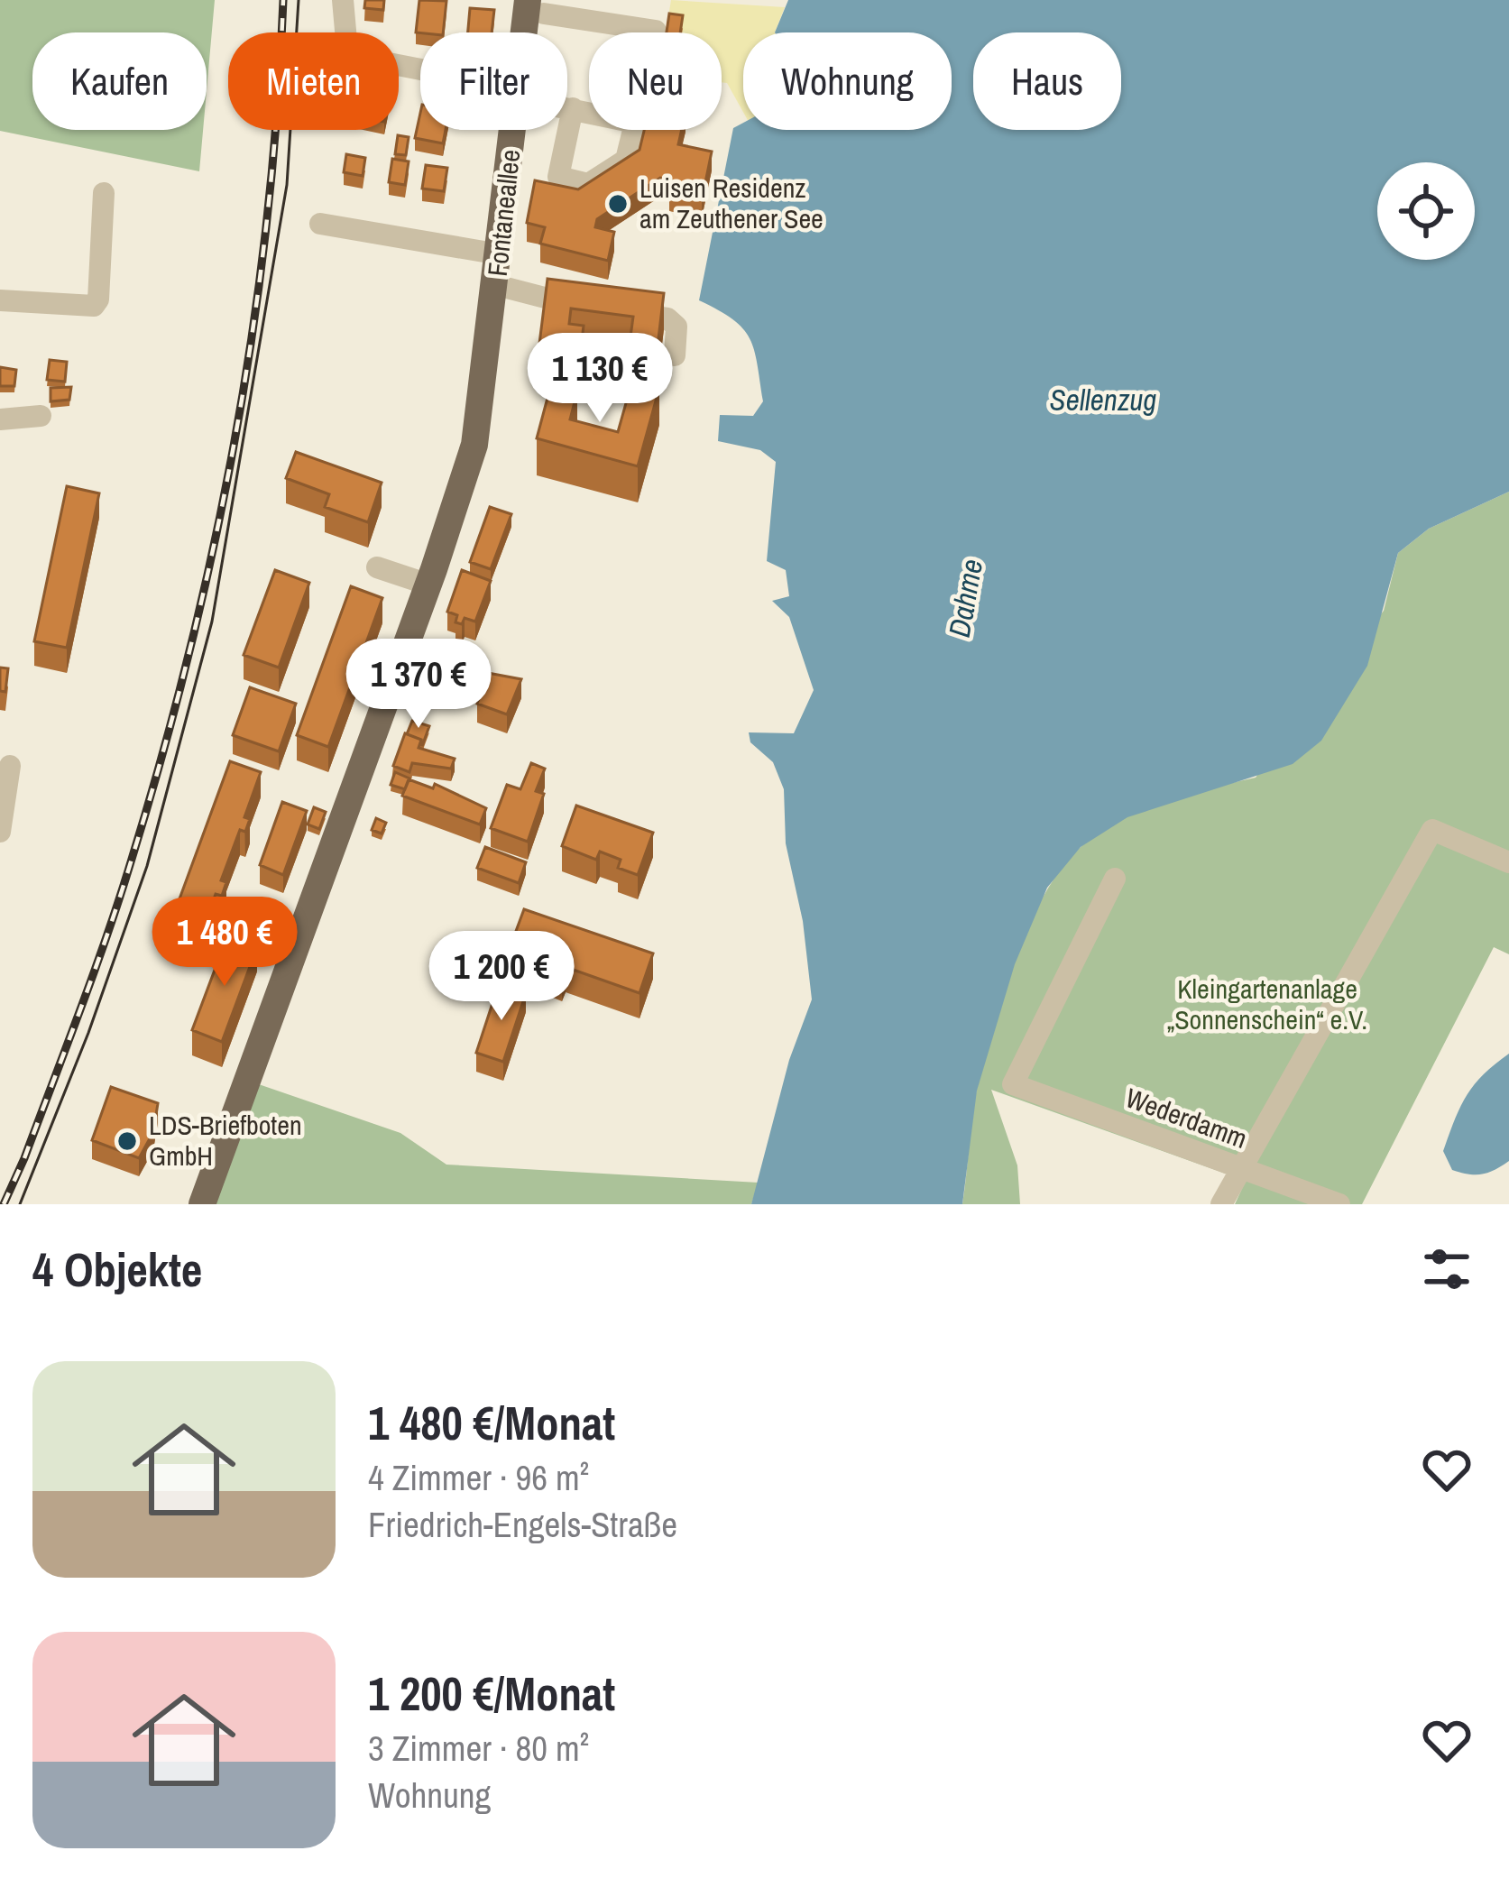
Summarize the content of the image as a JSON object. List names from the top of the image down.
{
  "streets": {
    "main road": ["Fontaneallee"],
    "street": ["Wederdamm"]
  },
  "water": ["Sellenzug", "Dahme"],
  "parks": ["Kleingartenanlage „Sonnenschein“ e.V."],
  "places": ["Luisen Residenz am Zeuthener See", "LDS-Briefboten GmbH"],
  "page": {
    "chip": [
      "Kaufen",
      "Mieten",
      "Filter",
      "Neu",
      "Wohnung",
      "Haus"
    ],
    "price": [
      "1 130 €",
      "1 370 €",
      "1 480 €",
      "1 200 €"
    ],
    "heading": "4 Objekte",
    "list": [
      {
        "name": "1 480 €/Monat",
        "note": "4 Zimmer · 96 m² · Friedrich-Engels-Straße"
      },
      {
        "name": "1 200 €/Monat",
        "note": "3 Zimmer · 80 m² · Wohnung"
      }
    ]
  }
}
